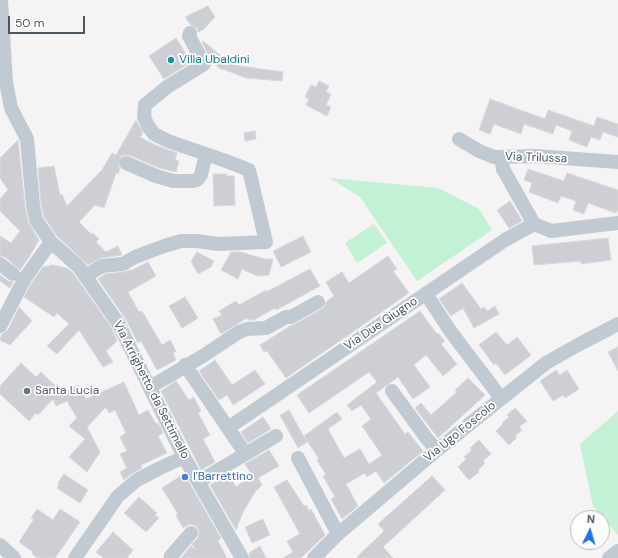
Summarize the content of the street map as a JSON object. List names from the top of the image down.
{
  "streets": {
    "street": [
      "Via Trilussa",
      "Via Due Giugno",
      "Via Arrighetto da Settimello",
      "Via Ugo Foscolo"
    ]
  },
  "places": ["Villa Ubaldini", "Santa Lucia", "I'Barrettino"],
  "scale_bar": "50 m",
  "north": "top"
}
